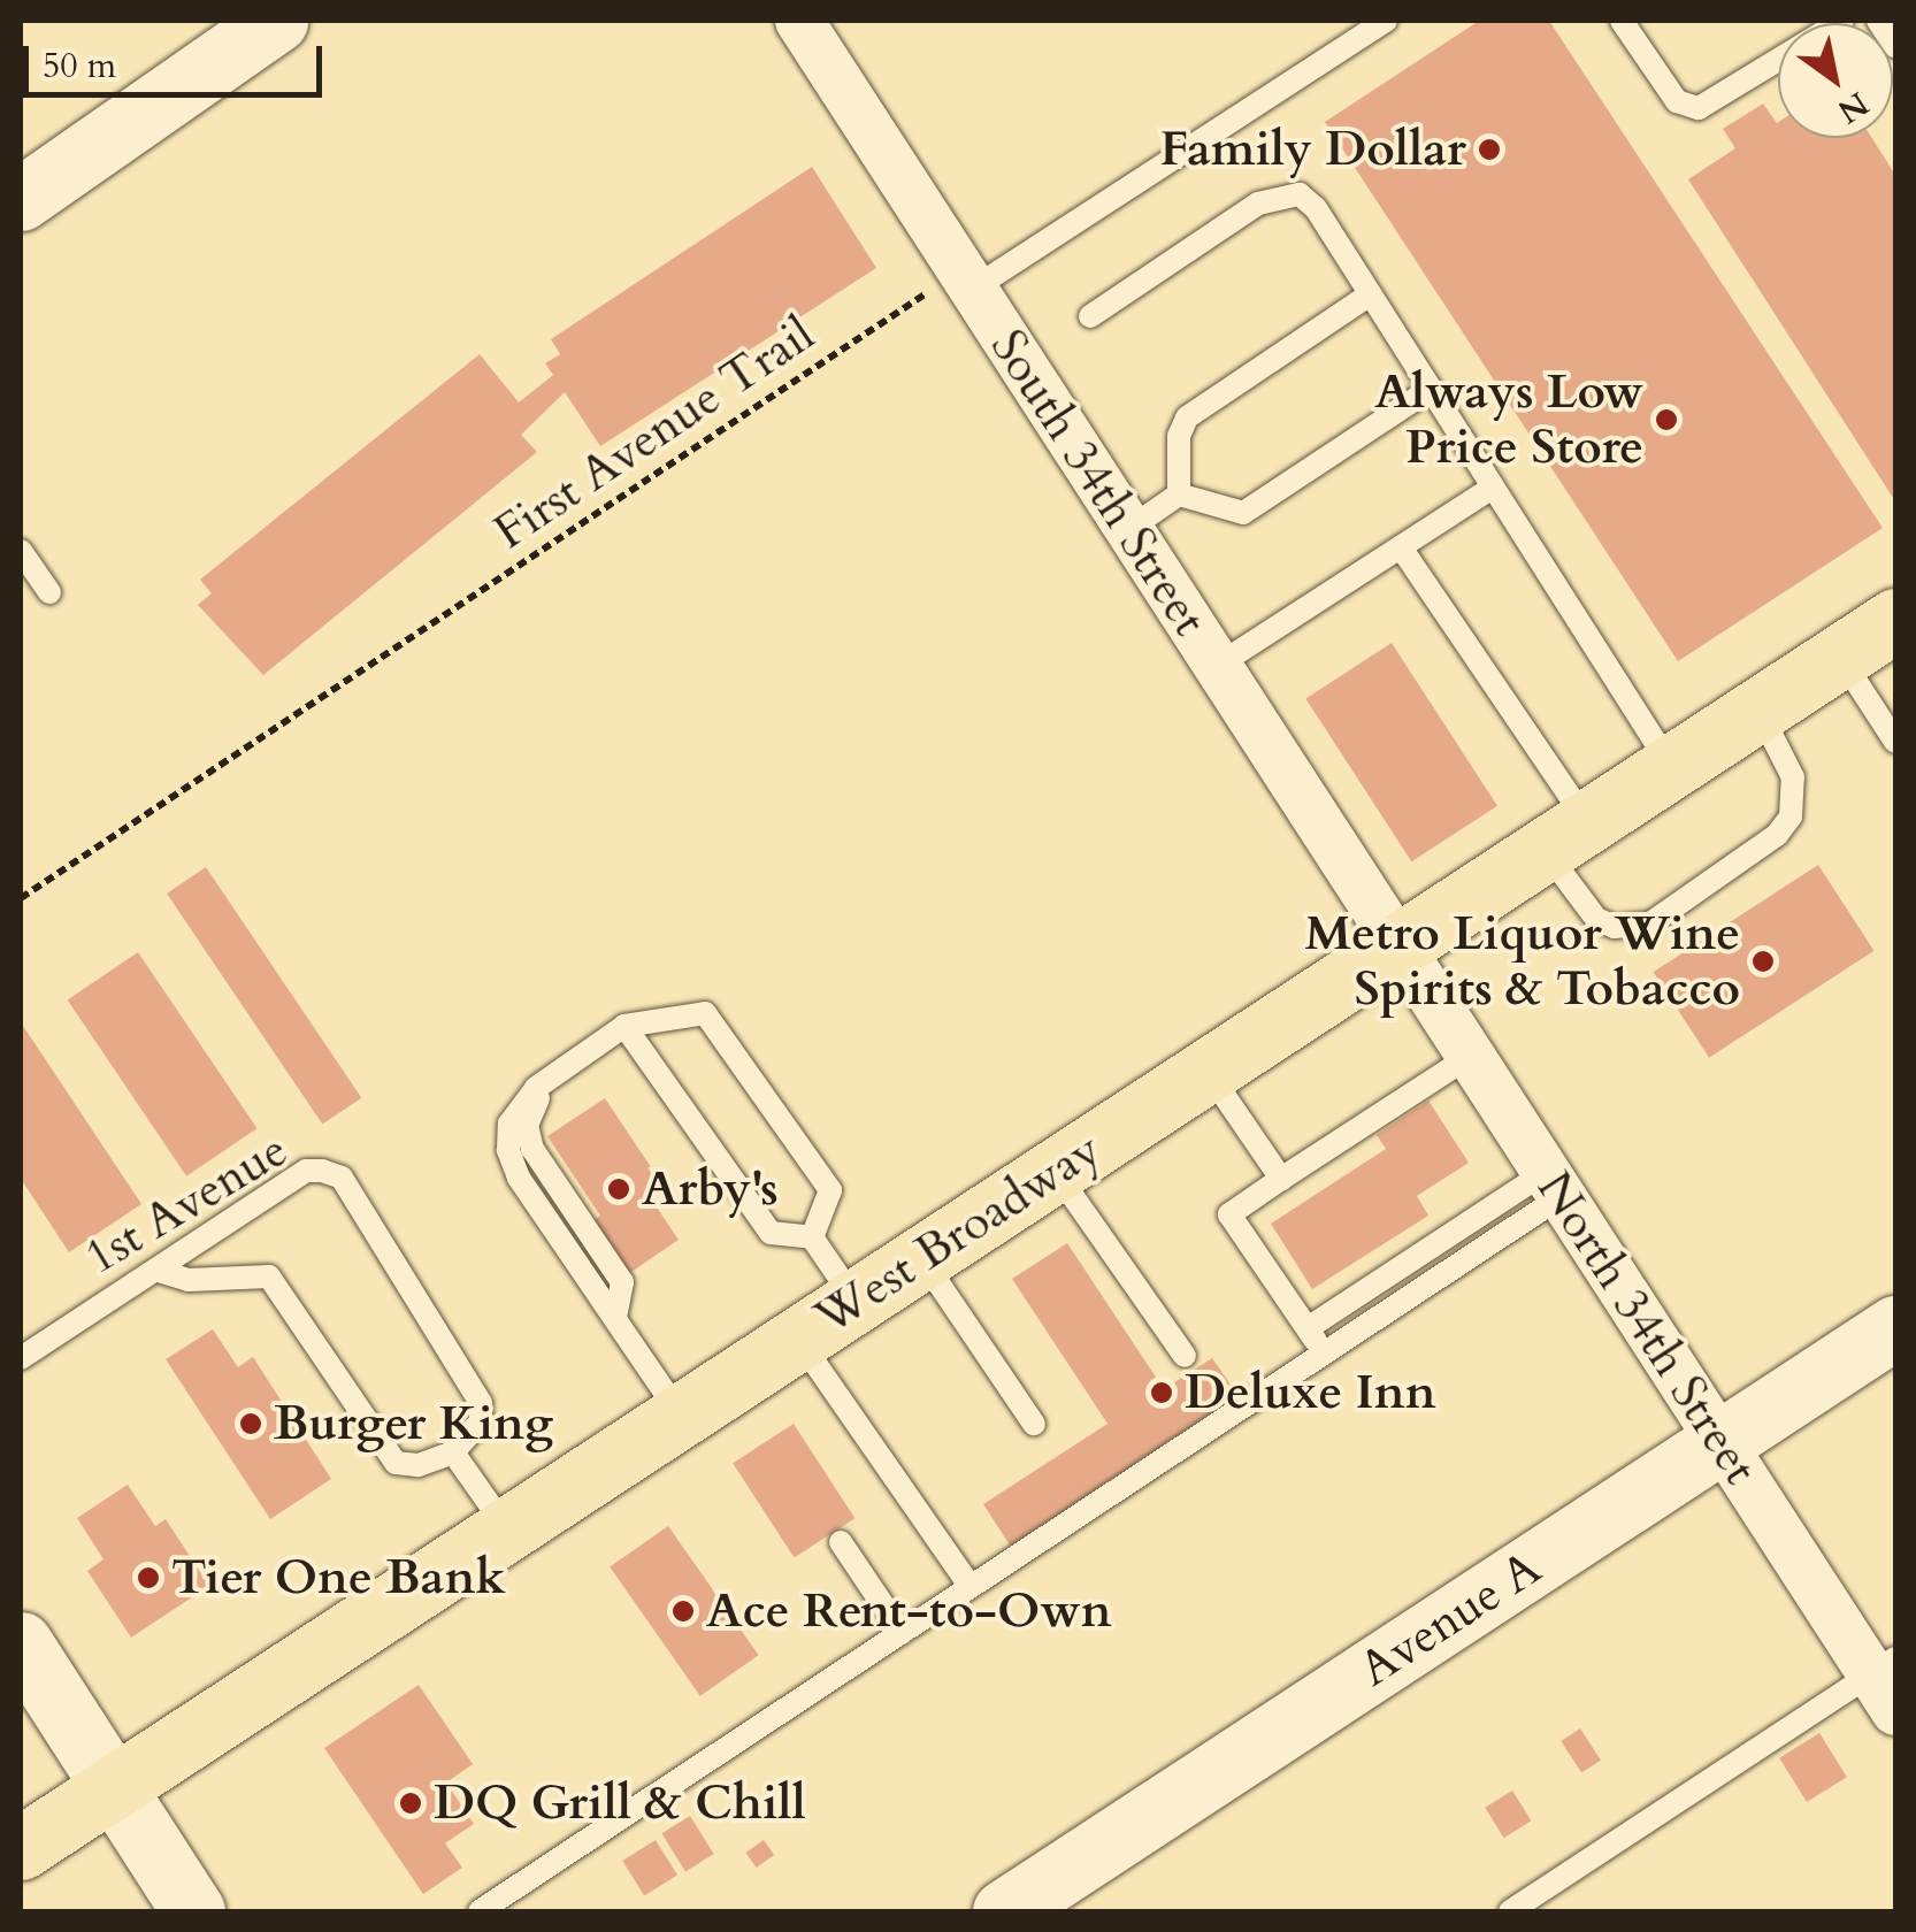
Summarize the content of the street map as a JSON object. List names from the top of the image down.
{
  "streets": {
    "main road": ["West Broadway"],
    "street": ["South 34th Street", "North 34th Street", "Avenue A"],
    "lane": ["1st Avenue"],
    "path": ["First Avenue Trail"]
  },
  "crossings": [
    ["First Avenue Trail", "South 34th Street"],
    ["South 34th Street", "West Broadway"],
    ["South 34th Street", "North 34th Street"],
    ["West Broadway", "North 34th Street"],
    ["North 34th Street", "Avenue A"]
  ],
  "places": [
    "Family Dollar",
    "Always Low Price Store",
    "Metro Liquor Wine Spirits & Tobacco",
    "Arby's",
    "Deluxe Inn",
    "Burger King",
    "Tier One Bank",
    "Ace Rent-to-Own",
    "DQ Grill & Chill"
  ],
  "scale_bar": "50 m",
  "north": "bottom right"
}
